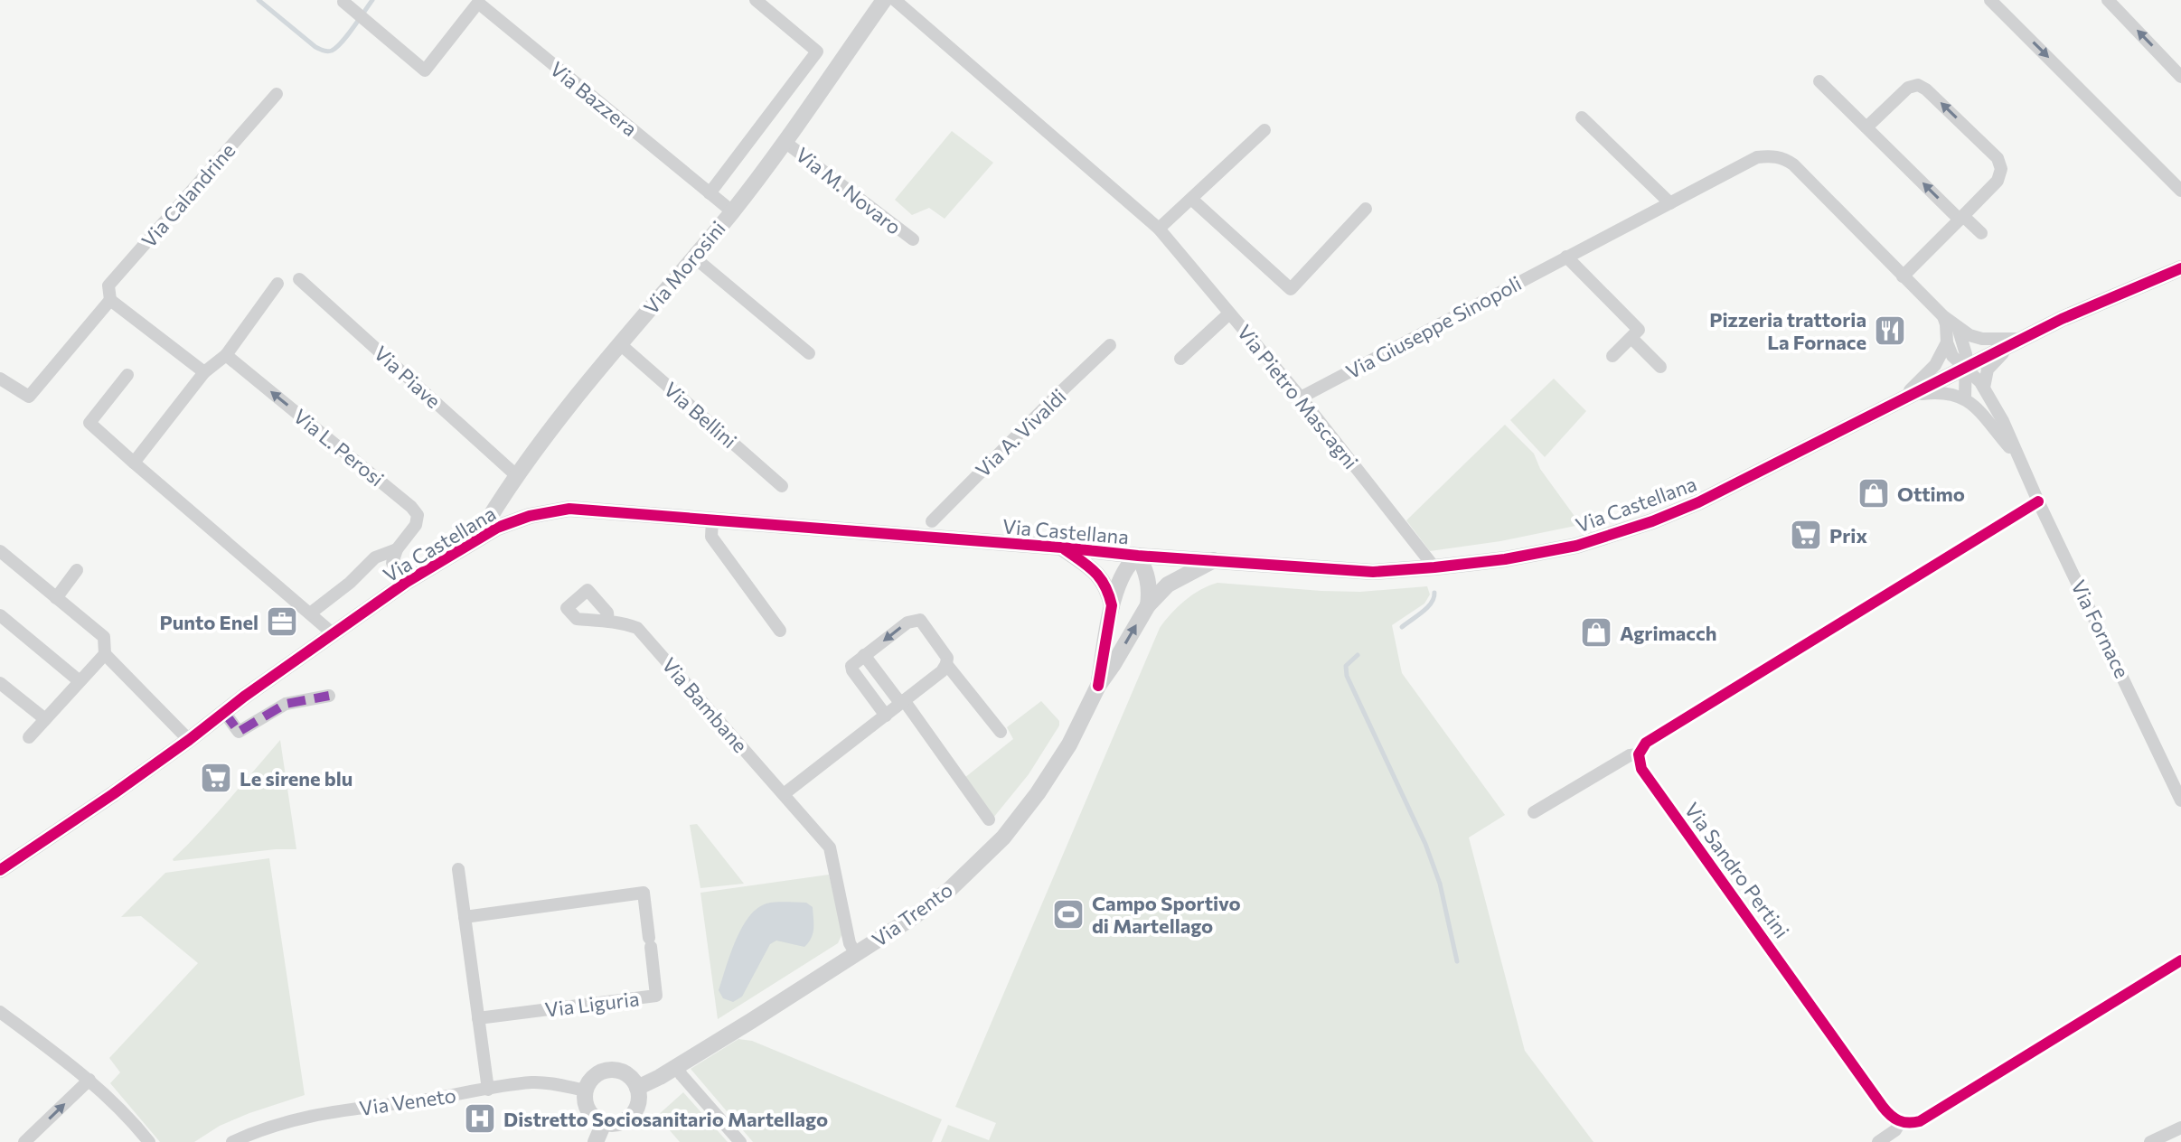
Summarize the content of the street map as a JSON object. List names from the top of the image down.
{
  "streets": {
    "street": [
      "Via Bazzera",
      "Via M. Novaro",
      "Via Calandrine",
      "Via Morosini",
      "Via Giuseppe Sinopoli",
      "Via Piave",
      "Via Pietro Mascagni",
      "Via Bellini",
      "Via A. Vivaldi",
      "Via L. Perosi",
      "Via Castellana",
      "Via Fornace",
      "Via Bambane",
      "Via Sandro Pertini",
      "Via Trento",
      "Via Liguria",
      "Via Veneto"
    ]
  },
  "crossings": [
    ["Via Bazzera", "Via Morosini"],
    ["Via M. Novaro", "Via Morosini"],
    ["Via Morosini", "Via Piave"],
    ["Via Morosini", "Via Bellini"],
    ["Via Morosini", "Via Castellana"],
    ["Via Giuseppe Sinopoli", "Via Pietro Mascagni"],
    ["Via Giuseppe Sinopoli", "Via Castellana"],
    ["Via Pietro Mascagni", "Via Castellana"],
    ["Via L. Perosi", "Via Castellana"],
    ["Via Castellana", "Via Fornace"],
    ["Via Castellana", "Via Trento"],
    ["Via Bambane", "Via Trento"],
    ["Via Trento", "Via Veneto"]
  ],
  "one_way": ["Via L. Perosi"],
  "places": {
    "restaurant": ["Pizzeria trattoria La Fornace"],
    "shop": ["Ottimo", "Agrimacch"],
    "supermarket": ["Prix", "Le sirene blu"],
    "office": ["Punto Enel"],
    "sports": ["Campo Sportivo di Martellago"],
    "hospital": ["Distretto Sociosanitario Martellago"]
  }
}
